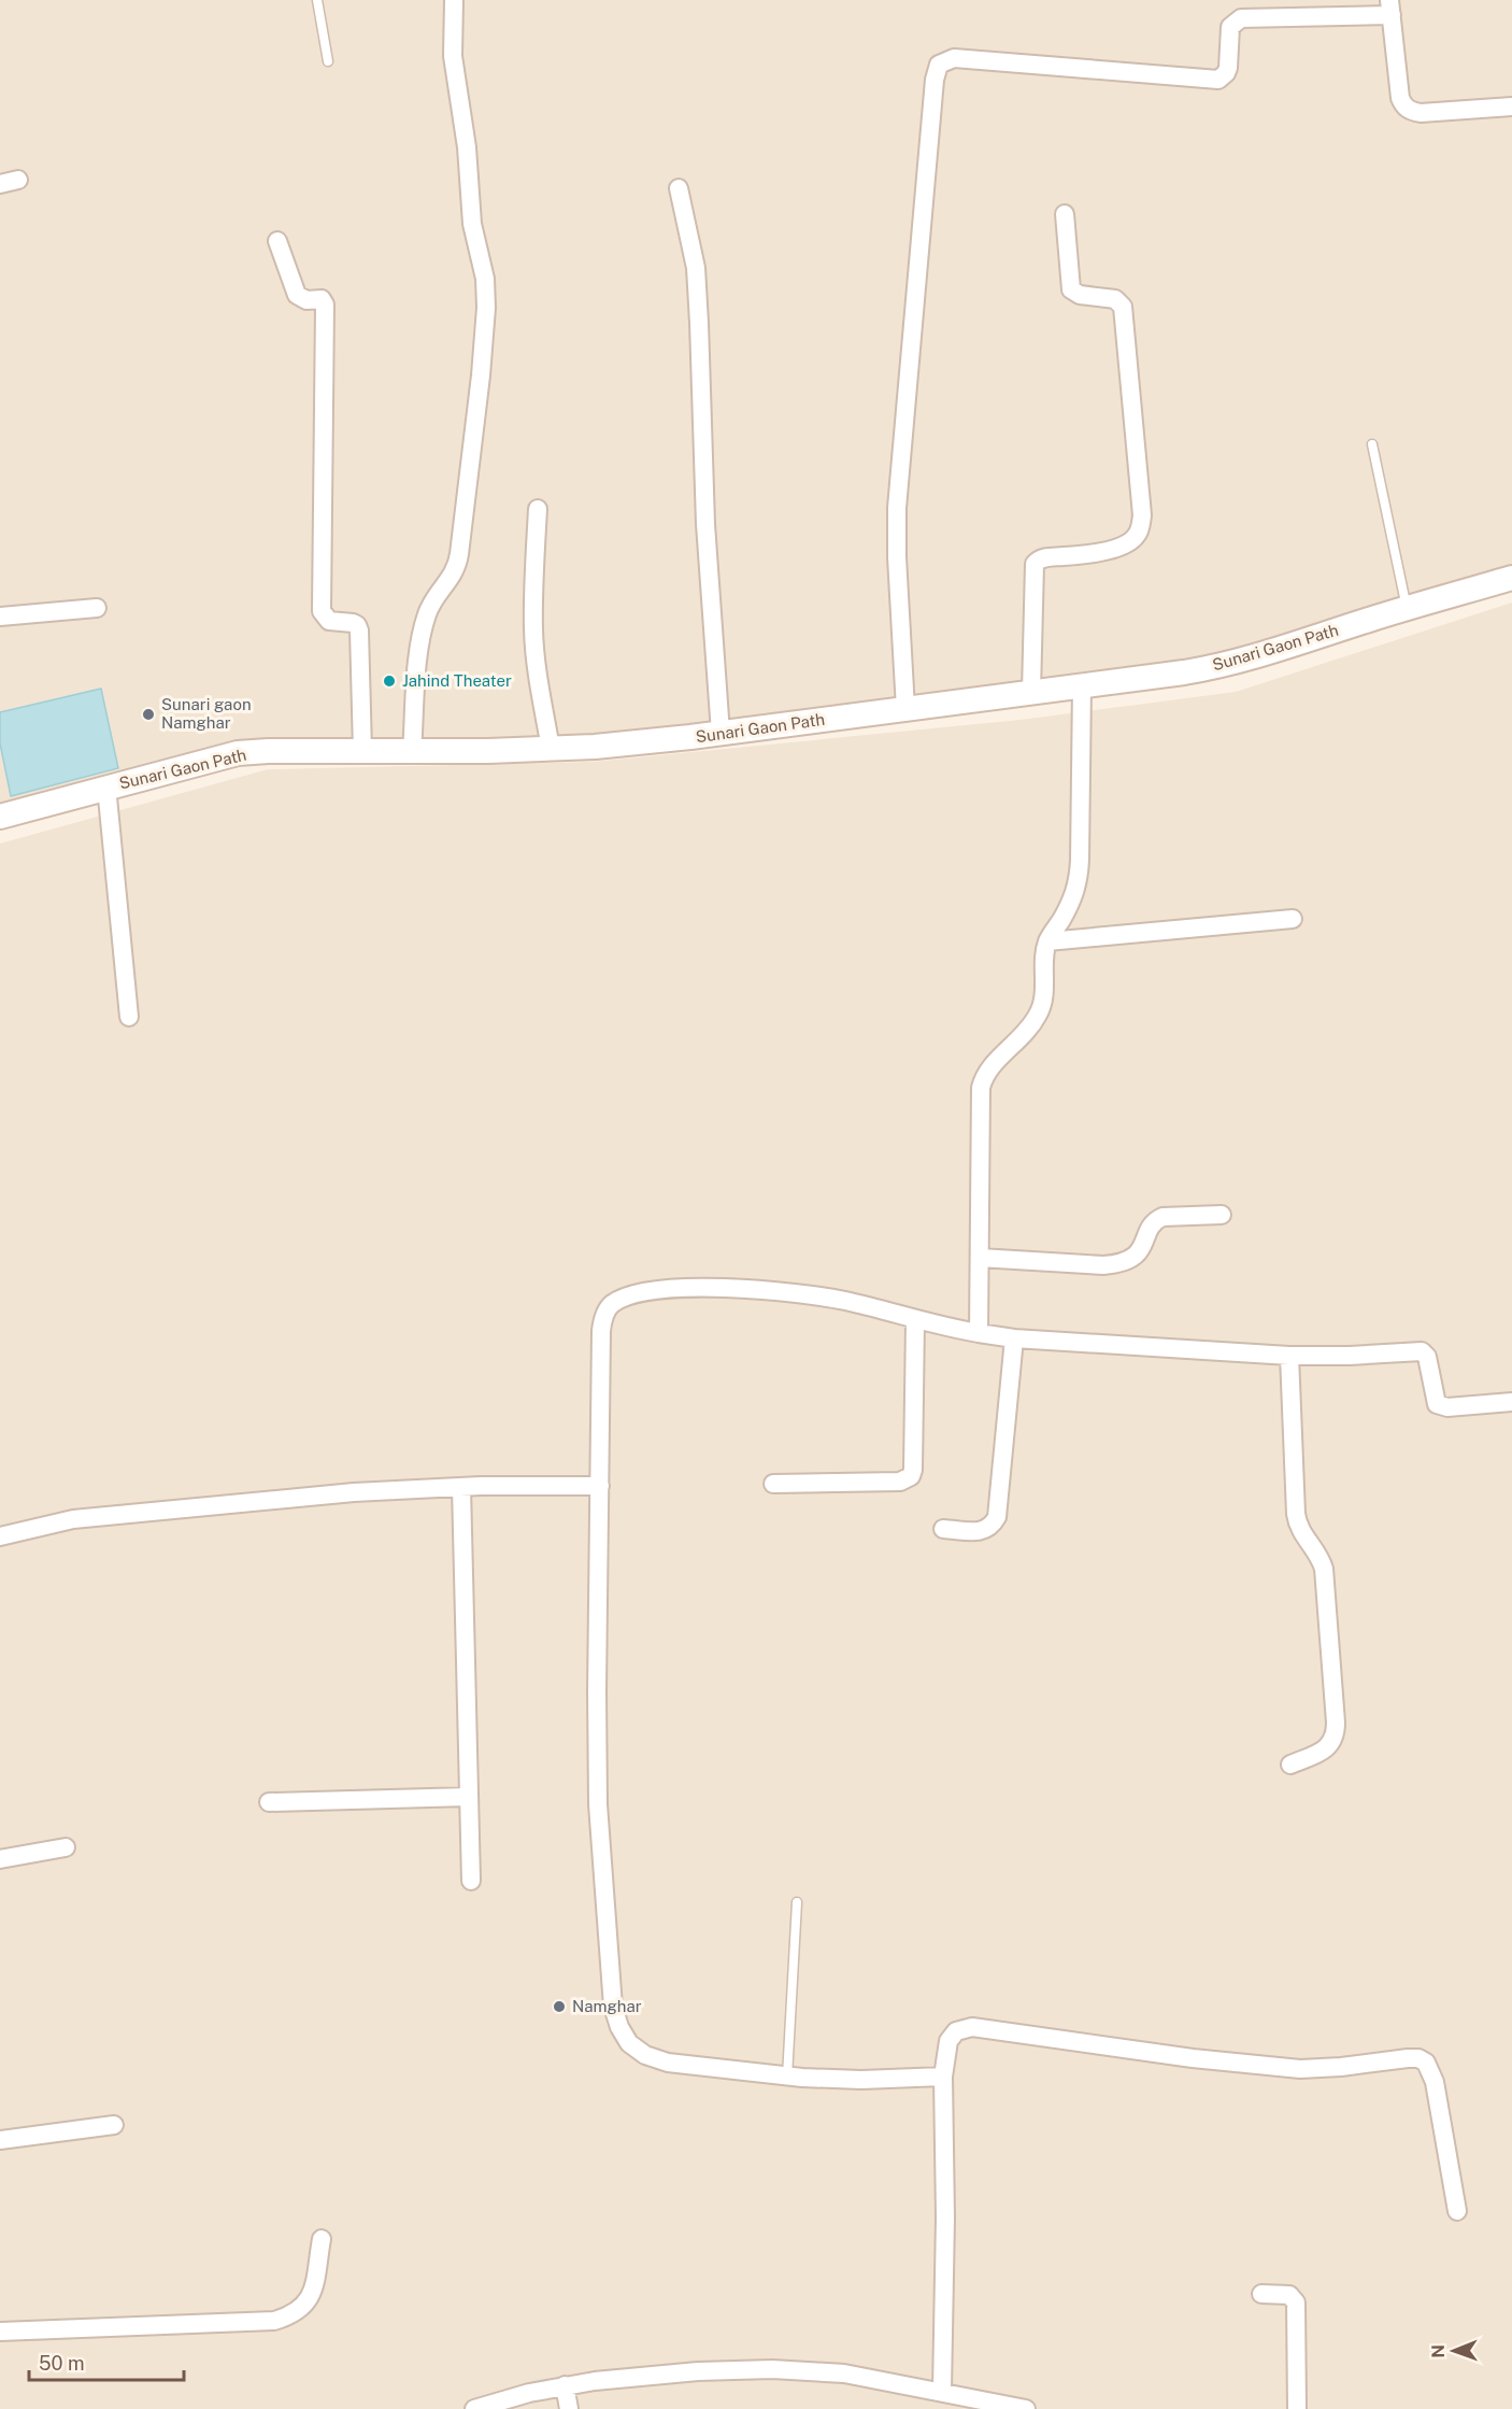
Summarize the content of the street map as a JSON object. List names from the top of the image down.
{
  "streets": {
    "street": ["Sunari Gaon Path"]
  },
  "places": ["Jahind Theater", "Sunari gaon Namghar", "Namghar"],
  "scale_bar": "50 m",
  "north": "left"
}
